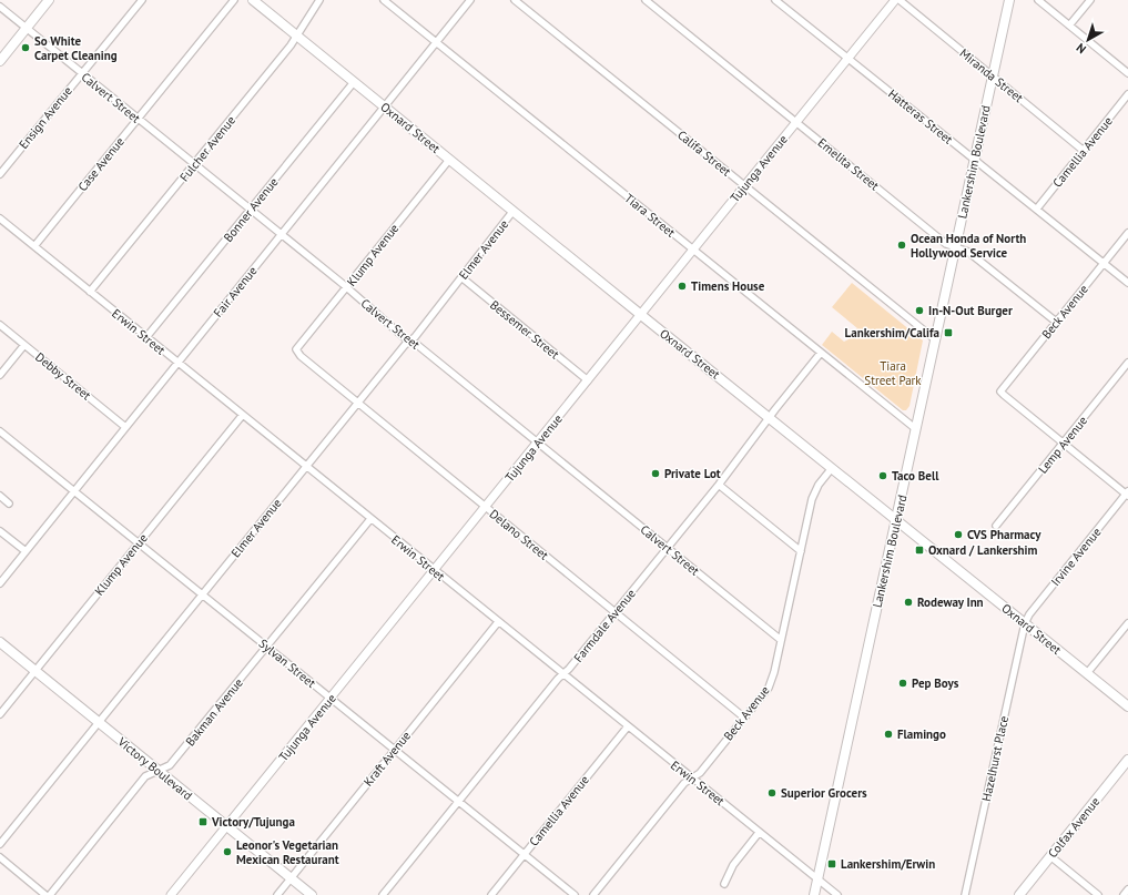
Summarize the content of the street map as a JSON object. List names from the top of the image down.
{
  "streets": {
    "main road": [
      "Oxnard Street",
      "Lankershim Boulevard",
      "Victory Boulevard",
      "Colfax Avenue"
    ],
    "street": [
      "Miranda Street",
      "Calvert Street",
      "Hatteras Street",
      "Ensign Avenue",
      "Fulcher Avenue",
      "Camellia Avenue",
      "Califa Street",
      "Case Avenue",
      "Emelita Street",
      "Tujunga Avenue",
      "Bonner Avenue",
      "Tiara Street",
      "Elmer Avenue",
      "Klump Avenue",
      "Fair Avenue",
      "Beck Avenue",
      "Bessemer Street",
      "Erwin Street",
      "Debby Street",
      "Lemp Avenue",
      "Delano Street",
      "Irvine Avenue",
      "Farmdale Avenue",
      "Sylvan Street",
      "Bakman Avenue",
      "Kraft Avenue",
      "Hazelhurst Place"
    ]
  },
  "crossings": [
    ["Miranda Street", "Camellia Avenue"],
    ["Miranda Street", "Lankershim Boulevard"],
    ["Calvert Street", "Ensign Avenue"],
    ["Calvert Street", "Fulcher Avenue"],
    ["Calvert Street", "Case Avenue"],
    ["Calvert Street", "Tujunga Avenue"],
    ["Calvert Street", "Bonner Avenue"],
    ["Calvert Street", "Elmer Avenue"],
    ["Calvert Street", "Klump Avenue"],
    ["Calvert Street", "Fair Avenue"],
    ["Calvert Street", "Beck Avenue"],
    ["Calvert Street", "Farmdale Avenue"],
    ["Hatteras Street", "Camellia Avenue"],
    ["Hatteras Street", "Lankershim Boulevard"],
    ["Hatteras Street", "Tujunga Avenue"],
    ["Hatteras Street", "Beck Avenue"],
    ["Oxnard Street", "Fulcher Avenue"],
    ["Oxnard Street", "Lankershim Boulevard"],
    ["Oxnard Street", "Tujunga Avenue"],
    ["Oxnard Street", "Bonner Avenue"],
    ["Oxnard Street", "Elmer Avenue"],
    ["Oxnard Street", "Klump Avenue"],
    ["Oxnard Street", "Fair Avenue"],
    ["Oxnard Street", "Beck Avenue"],
    ["Oxnard Street", "Irvine Avenue"],
    ["Oxnard Street", "Farmdale Avenue"],
    ["Oxnard Street", "Hazelhurst Place"],
    ["Fulcher Avenue", "Erwin Street"],
    ["Camellia Avenue", "Erwin Street"],
    ["Camellia Avenue", "Sylvan Street"],
    ["Califa Street", "Lankershim Boulevard"],
    ["Califa Street", "Tujunga Avenue"],
    ["Lankershim Boulevard", "Emelita Street"],
    ["Lankershim Boulevard", "Tiara Street"],
    ["Lankershim Boulevard", "Erwin Street"],
    ["Case Avenue", "Erwin Street"],
    ["Emelita Street", "Tujunga Avenue"],
    ["Emelita Street", "Beck Avenue"],
    ["Tujunga Avenue", "Tiara Street"],
    ["Tujunga Avenue", "Bessemer Street"],
    ["Tujunga Avenue", "Erwin Street"],
    ["Tujunga Avenue", "Delano Street"],
    ["Tujunga Avenue", "Sylvan Street"],
    ["Tujunga Avenue", "Victory Boulevard"],
    ["Bonner Avenue", "Erwin Street"],
    ["Tiara Street", "Fair Avenue"],
    ["Tiara Street", "Farmdale Avenue"],
    ["Elmer Avenue", "Bessemer Street"],
    ["Elmer Avenue", "Erwin Street"],
    ["Elmer Avenue", "Delano Street"],
    ["Elmer Avenue", "Sylvan Street"],
    ["Elmer Avenue", "Victory Boulevard"],
    ["Klump Avenue", "Erwin Street"],
    ["Klump Avenue", "Delano Street"],
    ["Klump Avenue", "Sylvan Street"],
    ["Klump Avenue", "Victory Boulevard"],
    ["Fair Avenue", "Erwin Street"],
    ["Fair Avenue", "Debby Street"],
    ["Fair Avenue", "Sylvan Street"],
    ["Beck Avenue", "Erwin Street"],
    ["Beck Avenue", "Lemp Avenue"],
    ["Beck Avenue", "Delano Street"],
    ["Erwin Street", "Farmdale Avenue"],
    ["Erwin Street", "Bakman Avenue"],
    ["Erwin Street", "Kraft Avenue"],
    ["Delano Street", "Farmdale Avenue"],
    ["Irvine Avenue", "Hazelhurst Place"],
    ["Farmdale Avenue", "Sylvan Street"],
    ["Sylvan Street", "Bakman Avenue"],
    ["Sylvan Street", "Kraft Avenue"],
    ["Bakman Avenue", "Victory Boulevard"],
    ["Kraft Avenue", "Victory Boulevard"]
  ],
  "parks": ["Tiara Street Park"],
  "places": {
    "other": [
      "So White Carpet Cleaning",
      "Ocean Honda of North Hollywood Service",
      "Timens House",
      "In-N-Out Burger",
      "Private Lot",
      "Taco Bell",
      "CVS Pharmacy",
      "Rodeway Inn",
      "Pep Boys",
      "Flamingo",
      "Superior Grocers",
      "Leonor's Vegetarian Mexican Restaurant"
    ],
    "transit": [
      "Lankershim/Califa",
      "Oxnard / Lankershim",
      "Victory/Tujunga",
      "Lankershim/Erwin"
    ]
  },
  "north": "bottom left"
}
